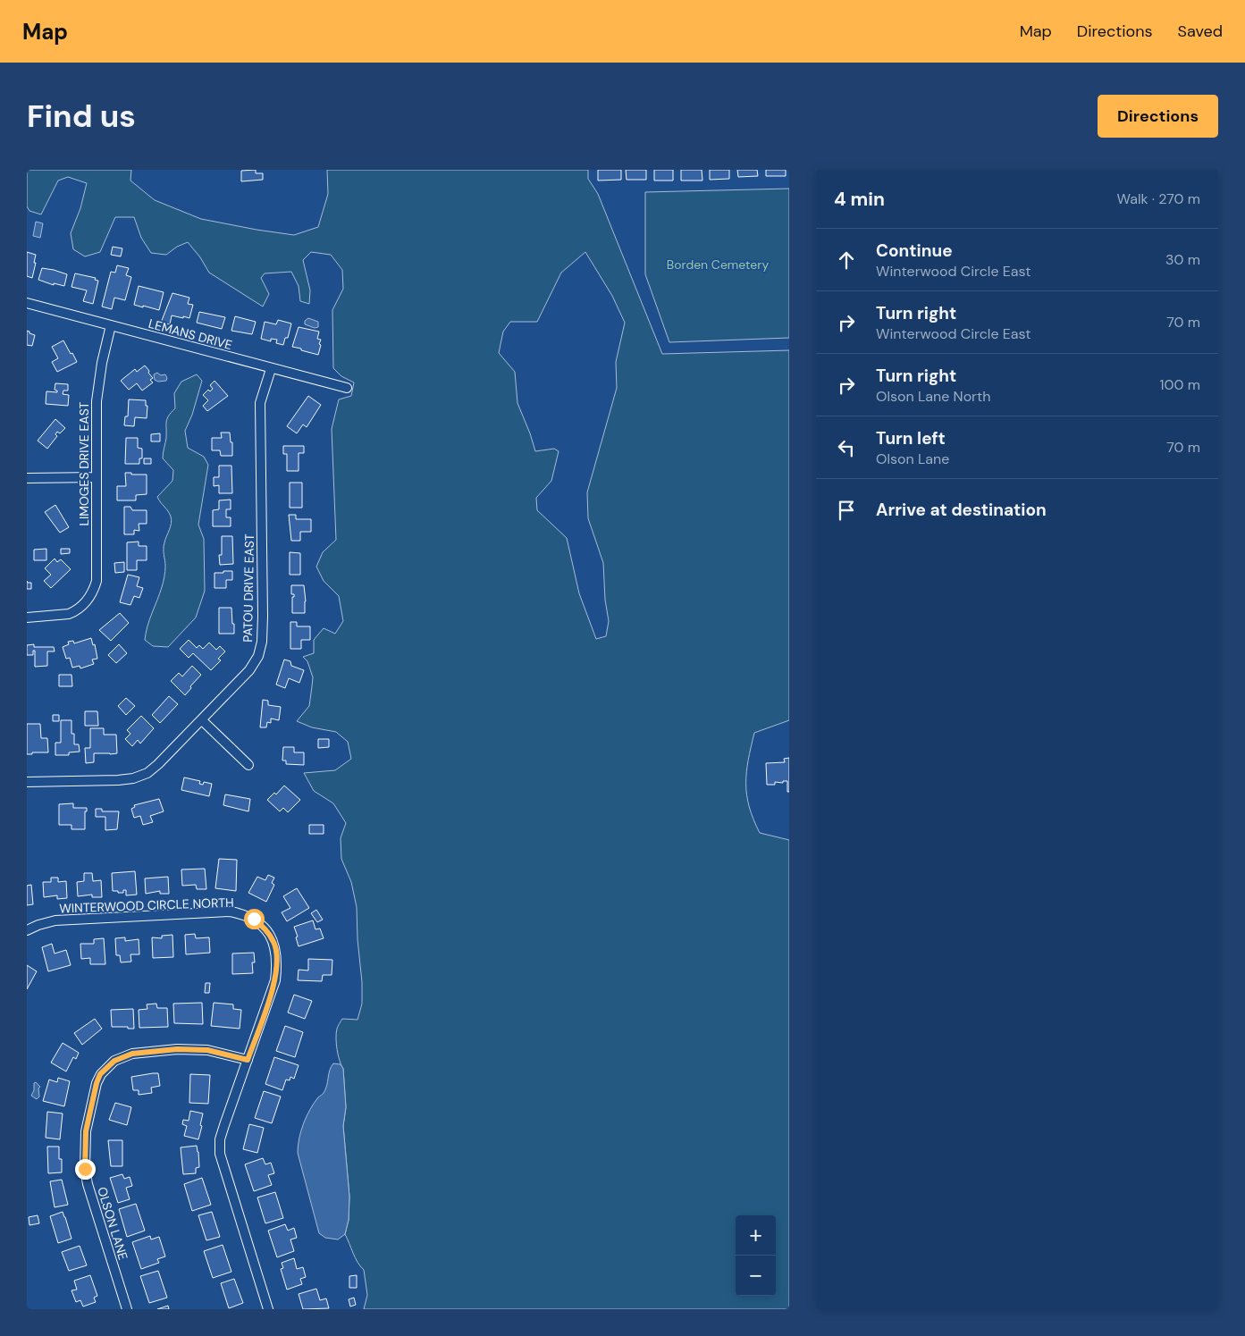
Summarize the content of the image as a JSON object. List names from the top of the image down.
{
  "streets": {
    "street": [
      "LEMANS DRIVE",
      "LIMOGES DRIVE EAST",
      "PATOU DRIVE EAST",
      "WINTERWOOD CIRCLE NORTH",
      "OLSON LANE"
    ]
  },
  "crossings": [
    ["LEMANS DRIVE", "LIMOGES DRIVE EAST"],
    ["LEMANS DRIVE", "PATOU DRIVE EAST"],
    ["WINTERWOOD CIRCLE NORTH", "OLSON LANE"]
  ],
  "parks": ["Borden Cemetery"],
  "page": {
    "header": "Map",
    "nav": ["Map", "Directions", "Saved"],
    "buttons": "Directions",
    "title": "Find us",
    "heading": ["4 min", "Walk · 270 m"],
    "list": [
      ["Continue", "Winterwood Circle East", "30 m"],
      ["Turn right", "Winterwood Circle East", "70 m"],
      ["Turn right", "Olson Lane North", "100 m"],
      ["Turn left", "Olson Lane", "70 m"],
      "Arrive at destination"
    ],
    "map_buttons": ["+", "−"]
  }
}
